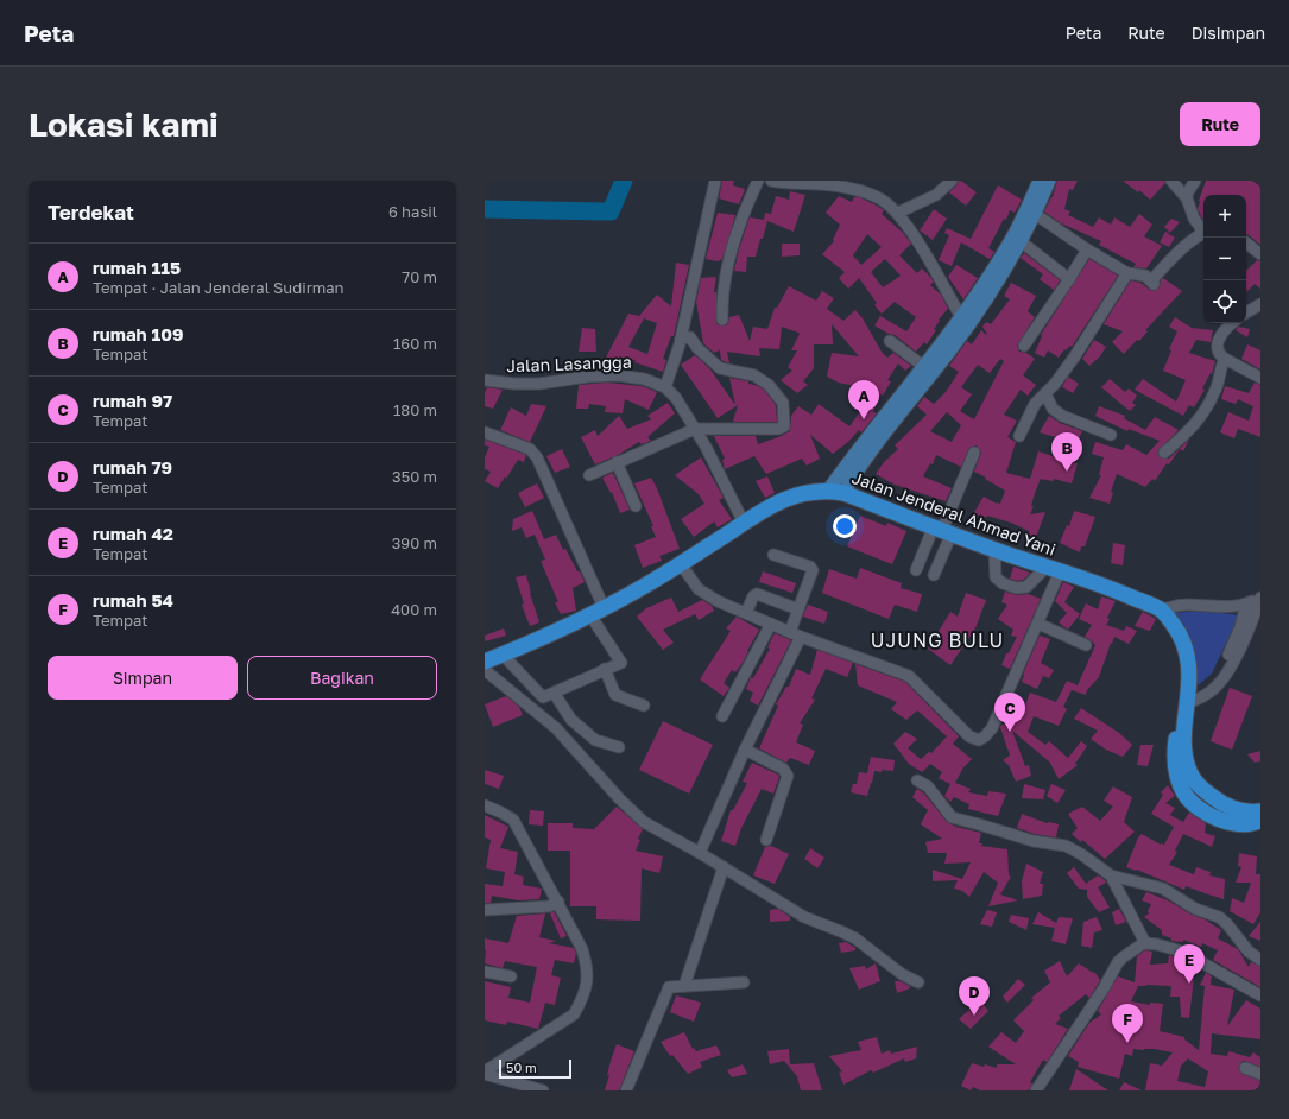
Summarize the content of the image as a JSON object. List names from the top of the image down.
{
  "streets": {
    "highway": ["Jalan Jenderal Ahmad Yani"],
    "street": ["Jalan Lasangga"]
  },
  "crossings": [
    ["Jalan Lasangga", "Jalan Jenderal Ahmad Yani"]
  ],
  "districts": ["UJUNG BULU"],
  "scale_bar": "50 m",
  "page": {
    "header": "Peta",
    "nav": ["Peta", "Rute", "Disimpan"],
    "buttons": [
      "Rute",
      ["Simpan", "Bagikan"]
    ],
    "title": "Lokasi kami",
    "heading": ["Terdekat", "6 hasil"],
    "map_buttons": ["+", "−"],
    "list": [
      {
        "mark": "A",
        "name": "rumah 115",
        "note": "Tempat · Jalan Jenderal Sudirman",
        "value": "70 m"
      },
      {
        "mark": "B",
        "name": "rumah 109",
        "note": "Tempat",
        "value": "160 m"
      },
      {
        "mark": "C",
        "name": "rumah 97",
        "note": "Tempat",
        "value": "180 m"
      },
      {
        "mark": "D",
        "name": "rumah 79",
        "note": "Tempat",
        "value": "350 m"
      },
      {
        "mark": "E",
        "name": "rumah 42",
        "note": "Tempat",
        "value": "390 m"
      },
      {
        "mark": "F",
        "name": "rumah 54",
        "note": "Tempat",
        "value": "400 m"
      }
    ],
    "pins": [
      "A",
      "B",
      "C",
      "E",
      "D",
      "F"
    ],
    "scale": "50 m"
  }
}
